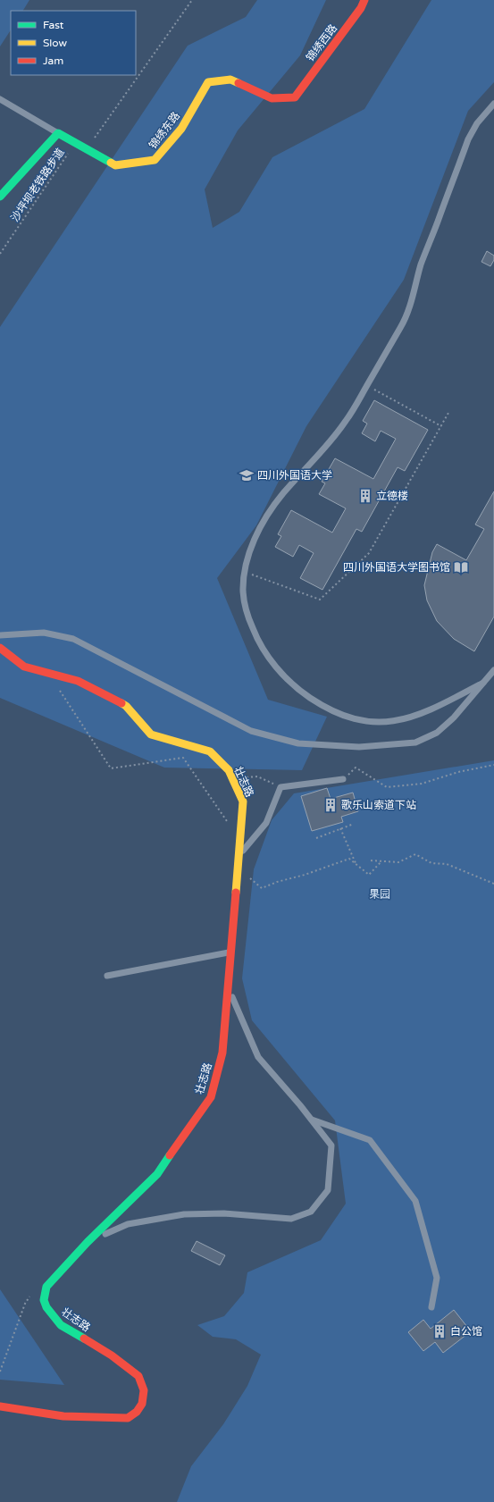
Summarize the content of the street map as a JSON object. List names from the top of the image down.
{
  "streets": {
    "street": ["锦绣西路", "锦绣东路", "壮志路"],
    "path": ["沙坪坝老铁路步道"]
  },
  "crossings": [
    ["锦绣西路", "锦绣东路"],
    ["锦绣东路", "沙坪坝老铁路步道"]
  ],
  "parks": ["果园"],
  "places": {
    "school or university": ["四川外国语大学"],
    "building": ["立德楼", "歌乐山索道下站", "白公馆"],
    "library": ["四川外国语大学图书馆"]
  },
  "legend": ["Fast", "Slow", "Jam"]
}
